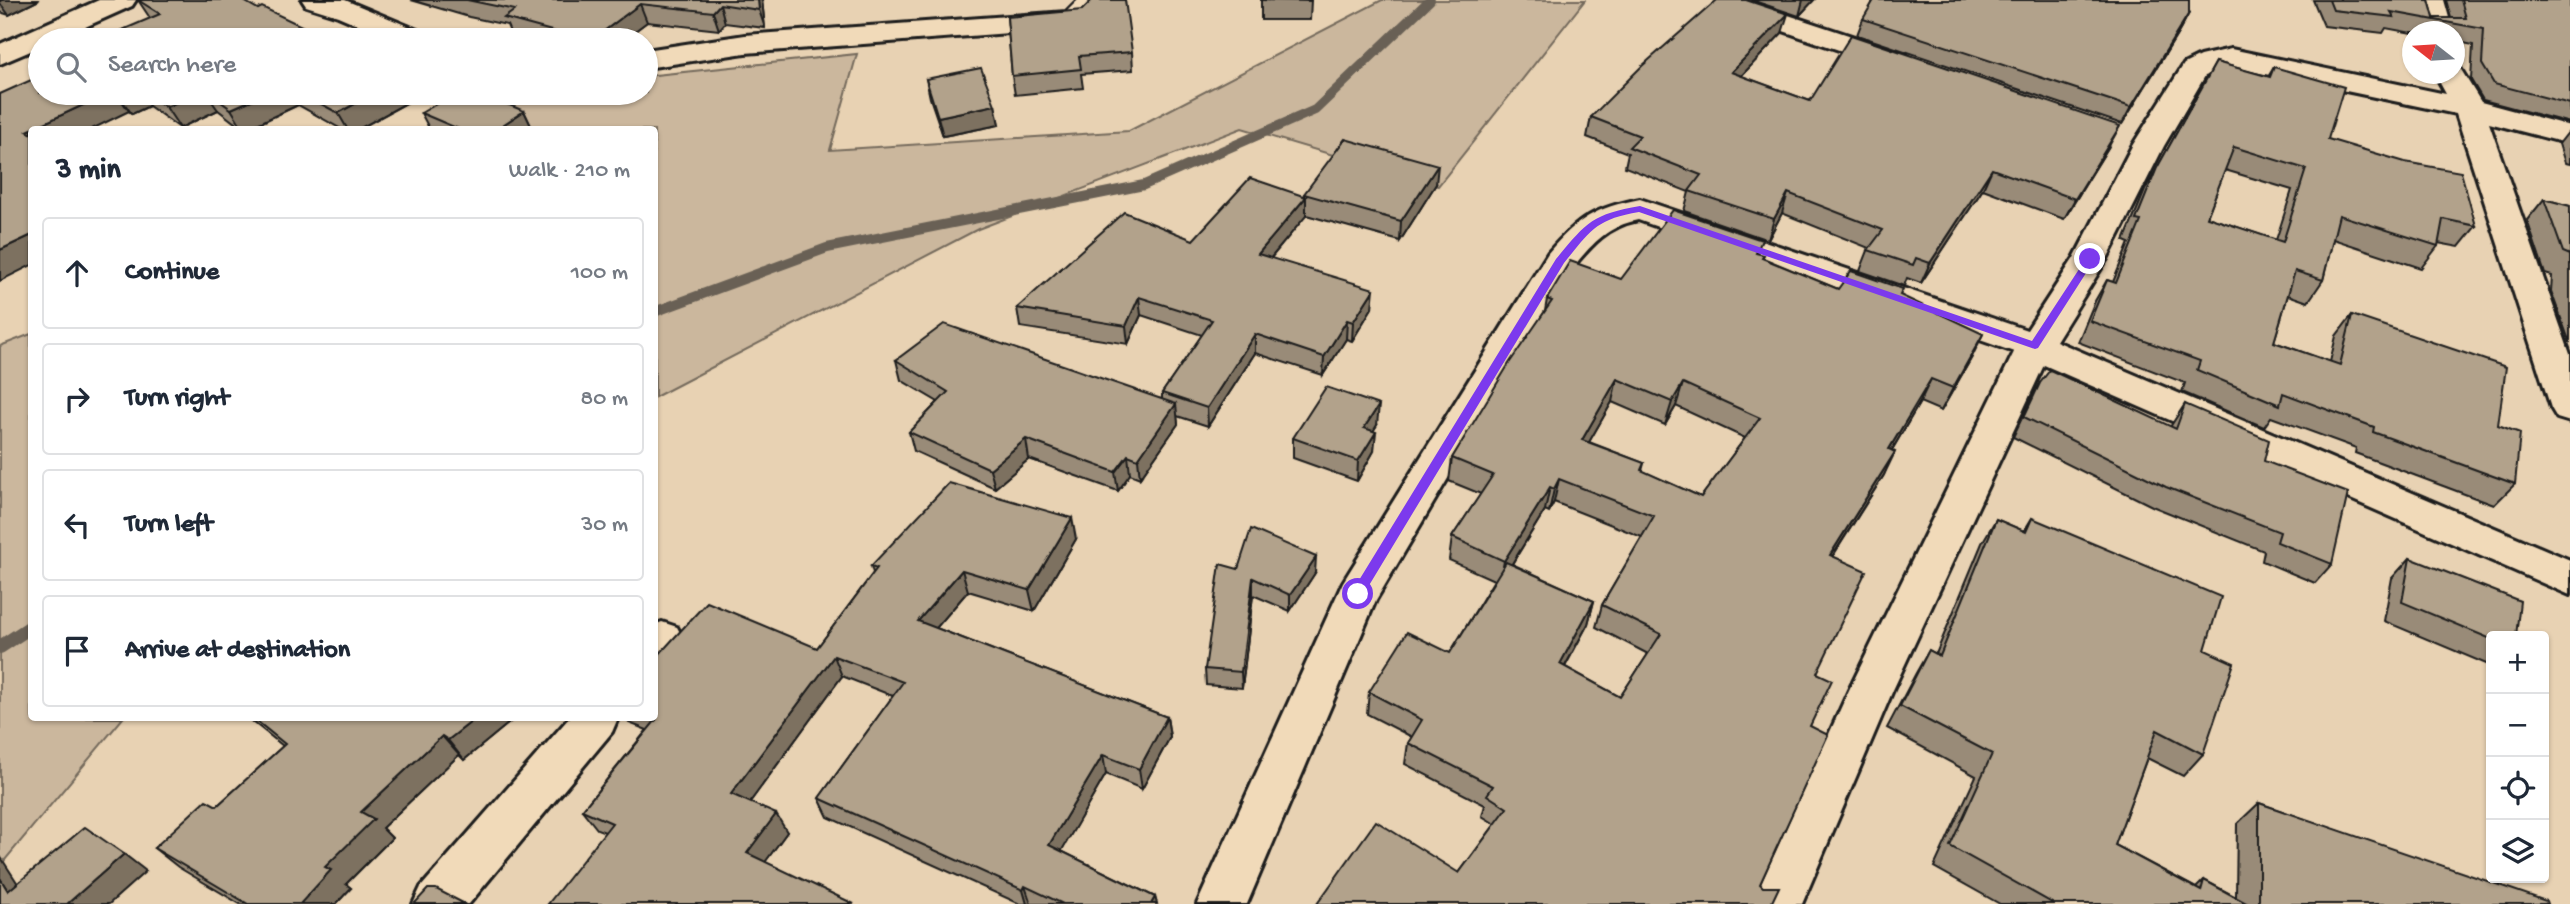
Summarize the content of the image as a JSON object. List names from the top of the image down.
{
  "north": "left",
  "page": {
    "search": "Search here",
    "heading": ["3 min", "Walk · 210 m"],
    "list": [
      ["Continue", "100 m"],
      ["Turn right", "80 m"],
      ["Turn left", "30 m"],
      "Arrive at destination"
    ],
    "map_buttons": ["+", "−"]
  }
}
